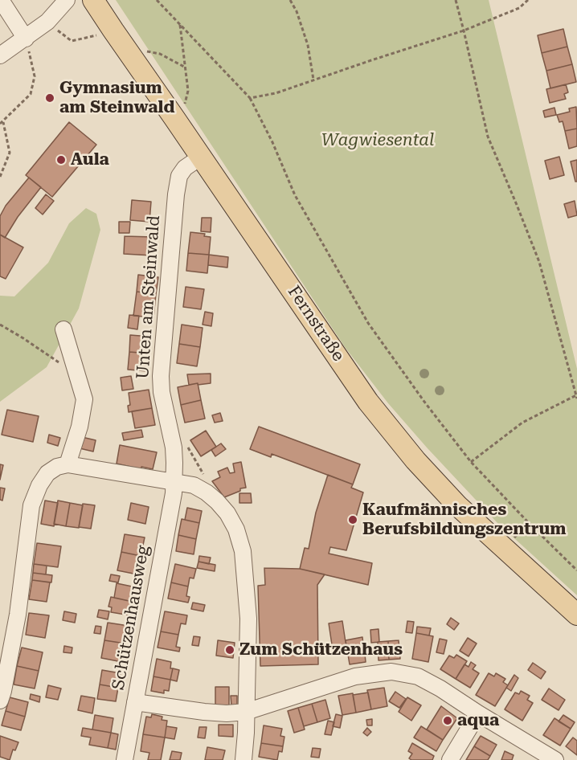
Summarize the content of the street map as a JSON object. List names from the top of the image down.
{
  "streets": {
    "main road": ["Fernstraße"],
    "street": ["Unten am Steinwald", "Schützenhausweg"]
  },
  "crossings": [
    ["Unten am Steinwald", "Fernstraße"],
    ["Unten am Steinwald", "Schützenhausweg"]
  ],
  "parks": ["Wagwiesental"],
  "places": [
    "Gymnasium am Steinwald",
    "Aula",
    "Kaufmännisches Berufsbildungszentrum",
    "Zum Schützenhaus",
    "aqua"
  ]
}
